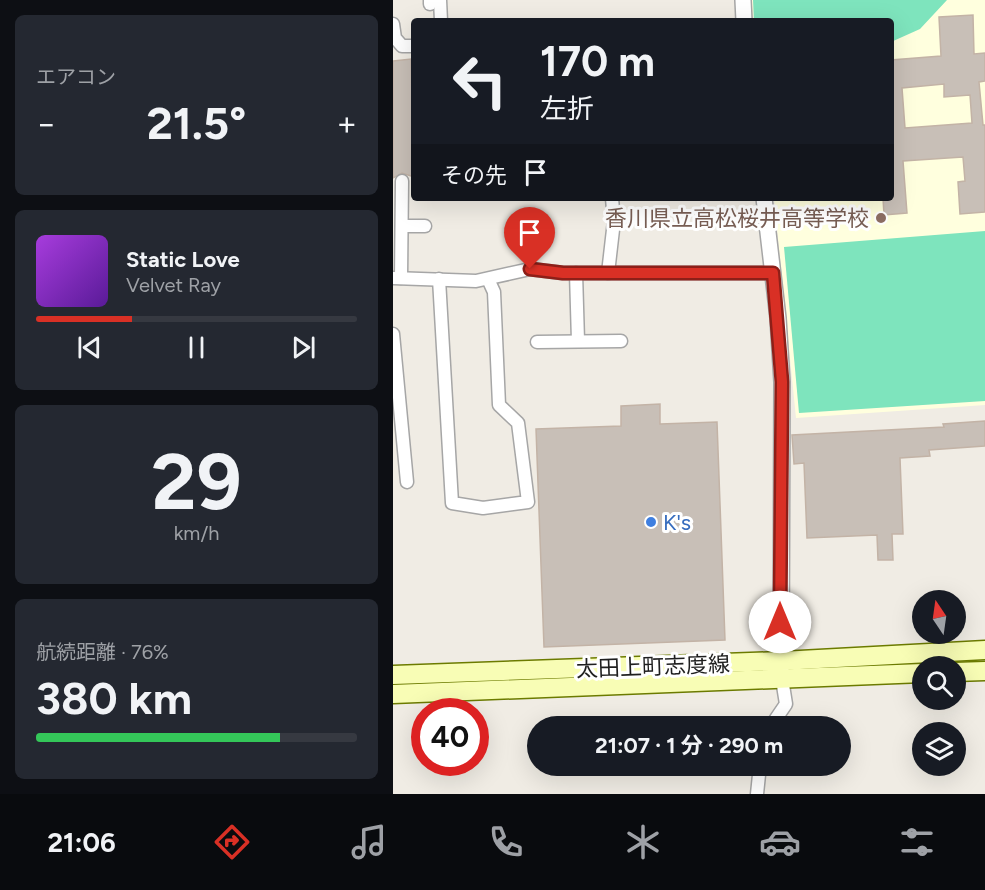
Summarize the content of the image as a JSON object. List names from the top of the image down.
{
  "streets": {
    "main road": ["太田上町志度線"]
  },
  "places": ["香川県立高松桜井高等学校", "K's"],
  "north": "top",
  "page": {
    "tile": [
      "エアコン",
      ["29", "km/h"],
      ["航続距離 · 76%", "380 km"]
    ],
    "turn": ["170 m", "左折"],
    "heat": ["−", "21.5°", "+"],
    "then": "その先",
    "song": ["Static Love", "Velvet Ray"],
    "limit": "40",
    "trip": "21:07 · 1 分 · 290 m",
    "tabs": "21:06"
  }
}
